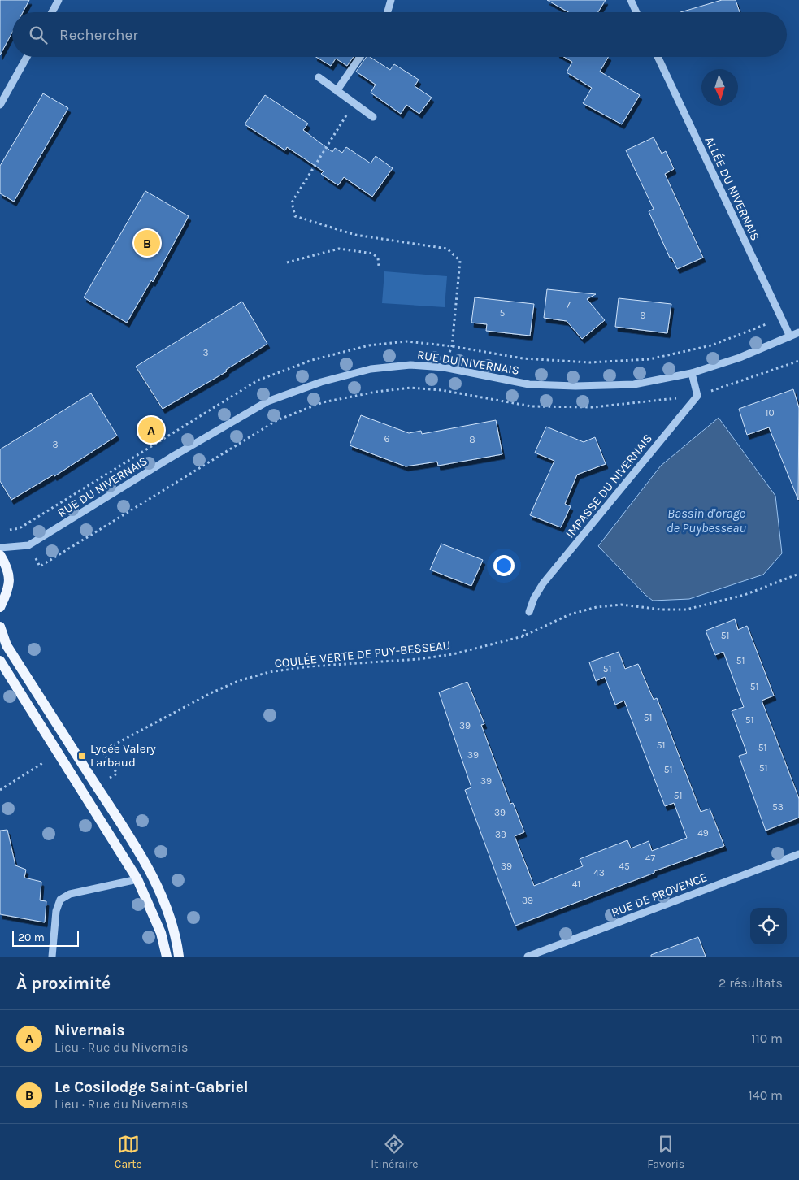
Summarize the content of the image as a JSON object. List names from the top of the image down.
{
  "streets": {
    "street": [
      "ALLÉE DU NIVERNAIS",
      "RUE DU NIVERNAIS",
      "IMPASSE DU NIVERNAIS",
      "RUE DE PROVENCE"
    ],
    "path": ["COULÉE VERTE DE PUY-BESSEAU"]
  },
  "crossings": [
    ["ALLÉE DU NIVERNAIS", "RUE DU NIVERNAIS"]
  ],
  "water": ["Bassin d'orage de Puybesseau"],
  "places": {
    "transit": ["Lycée Valery Larbaud"]
  },
  "house_numbers": [
    "7",
    "5",
    "9",
    "3",
    "10",
    "6",
    "8",
    "3",
    "51",
    "51",
    "51",
    "51",
    "51",
    "51",
    "39",
    "51",
    "51",
    "39",
    "51",
    "51",
    "39",
    "51",
    "53",
    "39",
    "49",
    "39",
    "47",
    "39",
    "45",
    "43",
    "41",
    "39"
  ],
  "scale_bar": "20 m",
  "north": "bottom",
  "page": {
    "search": "Rechercher",
    "pins": ["B", "A"],
    "scale": "20 m",
    "heading": ["À proximité", "2 résultats"],
    "list": [
      {
        "mark": "A",
        "name": "Nivernais",
        "note": "Lieu · Rue du Nivernais",
        "value": "110 m"
      },
      {
        "mark": "B",
        "name": "Le Cosilodge Saint-Gabriel",
        "note": "Lieu · Rue du Nivernais",
        "value": "140 m"
      }
    ],
    "nav": ["Carte", "Itinéraire", "Favoris"]
  }
}
